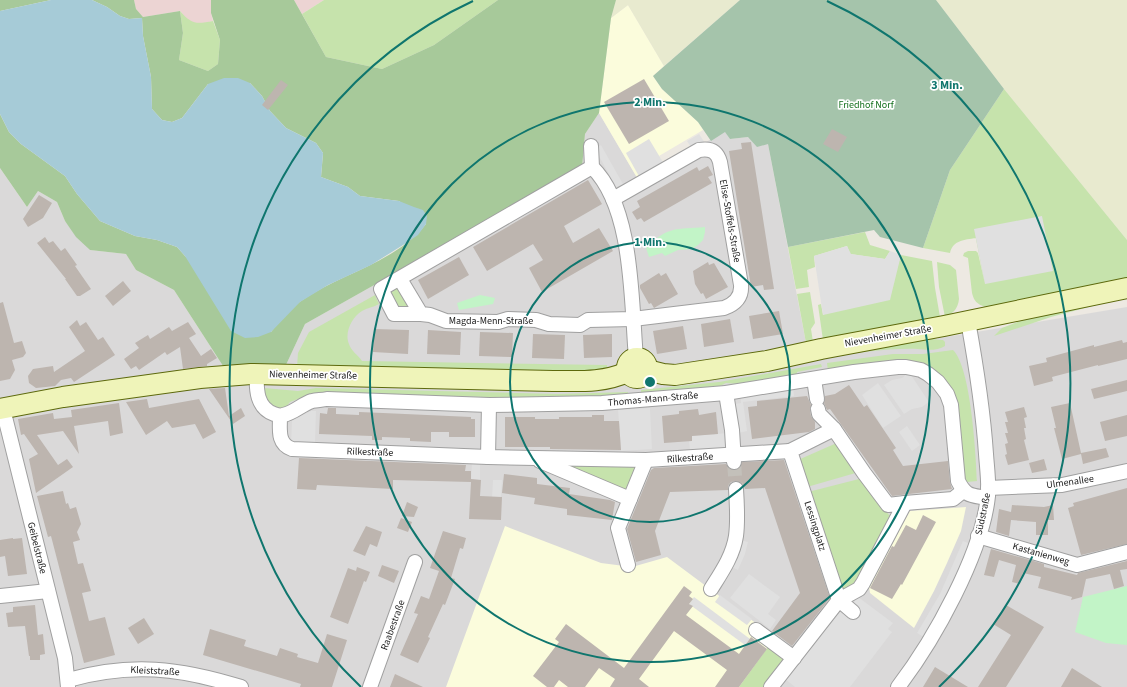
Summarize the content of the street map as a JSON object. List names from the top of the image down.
{
  "streets": {
    "main road": ["Nievenheimer Straße"],
    "street": [
      "Elise-Stoffels-Straße",
      "Magda-Menn-Straße",
      "Thomas-Mann-Straße",
      "Rilkestraße",
      "Ulmenallee",
      "Südstraße",
      "Lessingplatz",
      "Geibelstraße",
      "Kastanienweg",
      "Raabestraße",
      "Kleiststraße"
    ]
  },
  "crossings": [
    ["Elise-Stoffels-Straße", "Magda-Menn-Straße"],
    ["Nievenheimer Straße", "Südstraße"],
    ["Nievenheimer Straße", "Geibelstraße"],
    ["Thomas-Mann-Straße", "Rilkestraße"],
    ["Ulmenallee", "Südstraße"],
    ["Südstraße", "Kastanienweg"],
    ["Geibelstraße", "Kleiststraße"]
  ],
  "parks": ["Friedhof Norf"],
  "rings": ["3 Min.", "2 Min.", "1 Min."]
}
